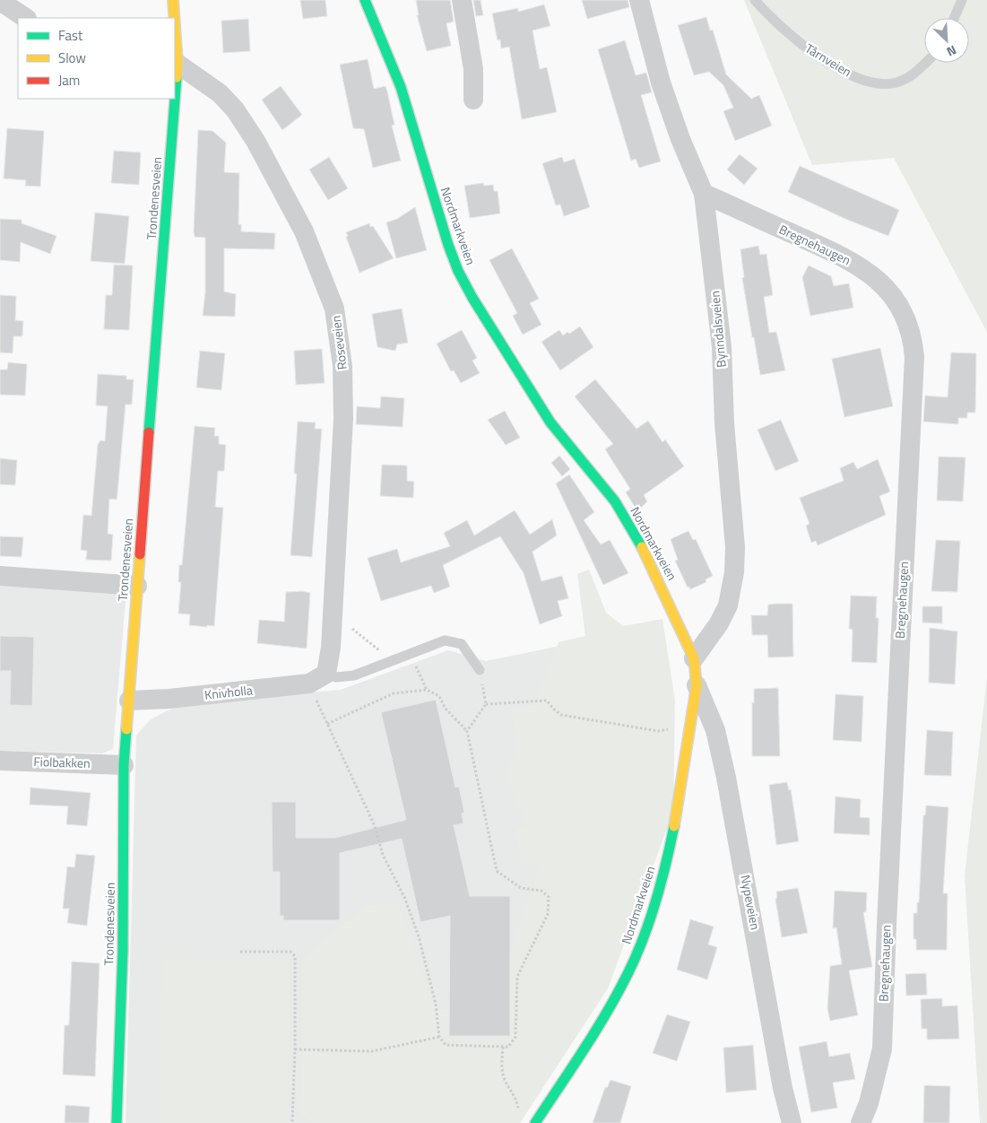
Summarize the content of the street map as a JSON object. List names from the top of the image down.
{
  "streets": {
    "street": [
      "Trondenesveien",
      "Nordmarkveien",
      "Bregnehaugen",
      "Bynndalsveien",
      "Roseveien",
      "Knivholla",
      "Fiolbakken",
      "Nypeveien"
    ],
    "lane": ["Tårnveien"]
  },
  "crossings": [
    ["Trondenesveien", "Roseveien"],
    ["Trondenesveien", "Knivholla"],
    ["Trondenesveien", "Fiolbakken"],
    ["Nordmarkveien", "Bynndalsveien"],
    ["Nordmarkveien", "Nypeveien"],
    ["Bregnehaugen", "Bynndalsveien"],
    ["Roseveien", "Knivholla"]
  ],
  "legend": ["Fast", "Slow", "Jam"],
  "north": "bottom right"
}
